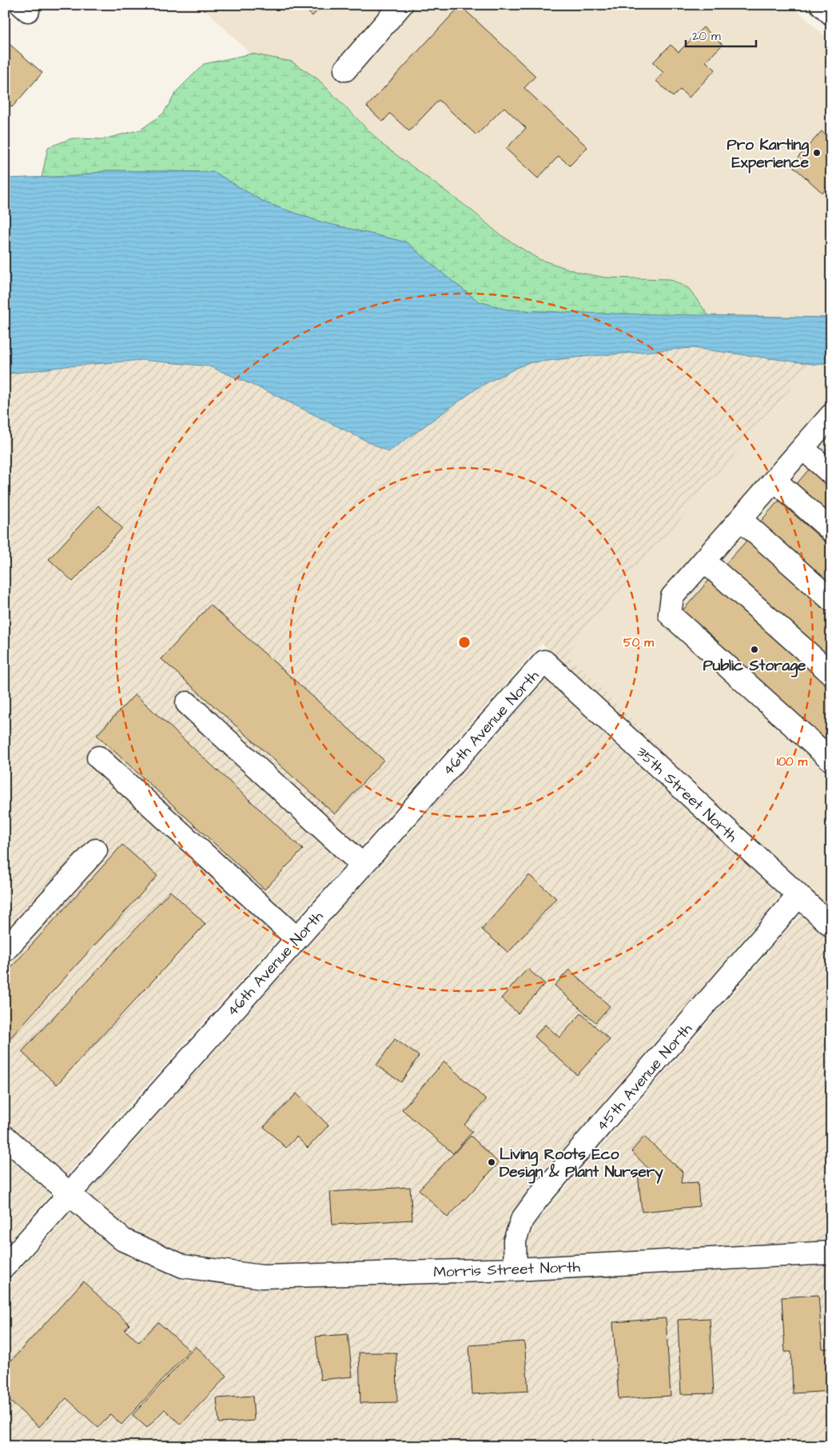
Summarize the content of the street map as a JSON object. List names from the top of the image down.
{
  "streets": {
    "main road": [
      "46th Avenue North",
      "35th Street North",
      "45th Avenue North",
      "Morris Street North"
    ]
  },
  "crossings": [
    ["46th Avenue North", "35th Street North"],
    ["46th Avenue North", "Morris Street North"],
    ["35th Street North", "45th Avenue North"],
    ["45th Avenue North", "Morris Street North"]
  ],
  "places": ["Pro Karting Experience", "Public Storage", "Living Roots Eco Design & Plant Nursery"],
  "scale_bar": "20 m",
  "rings": ["50 m", "100 m"]
}
